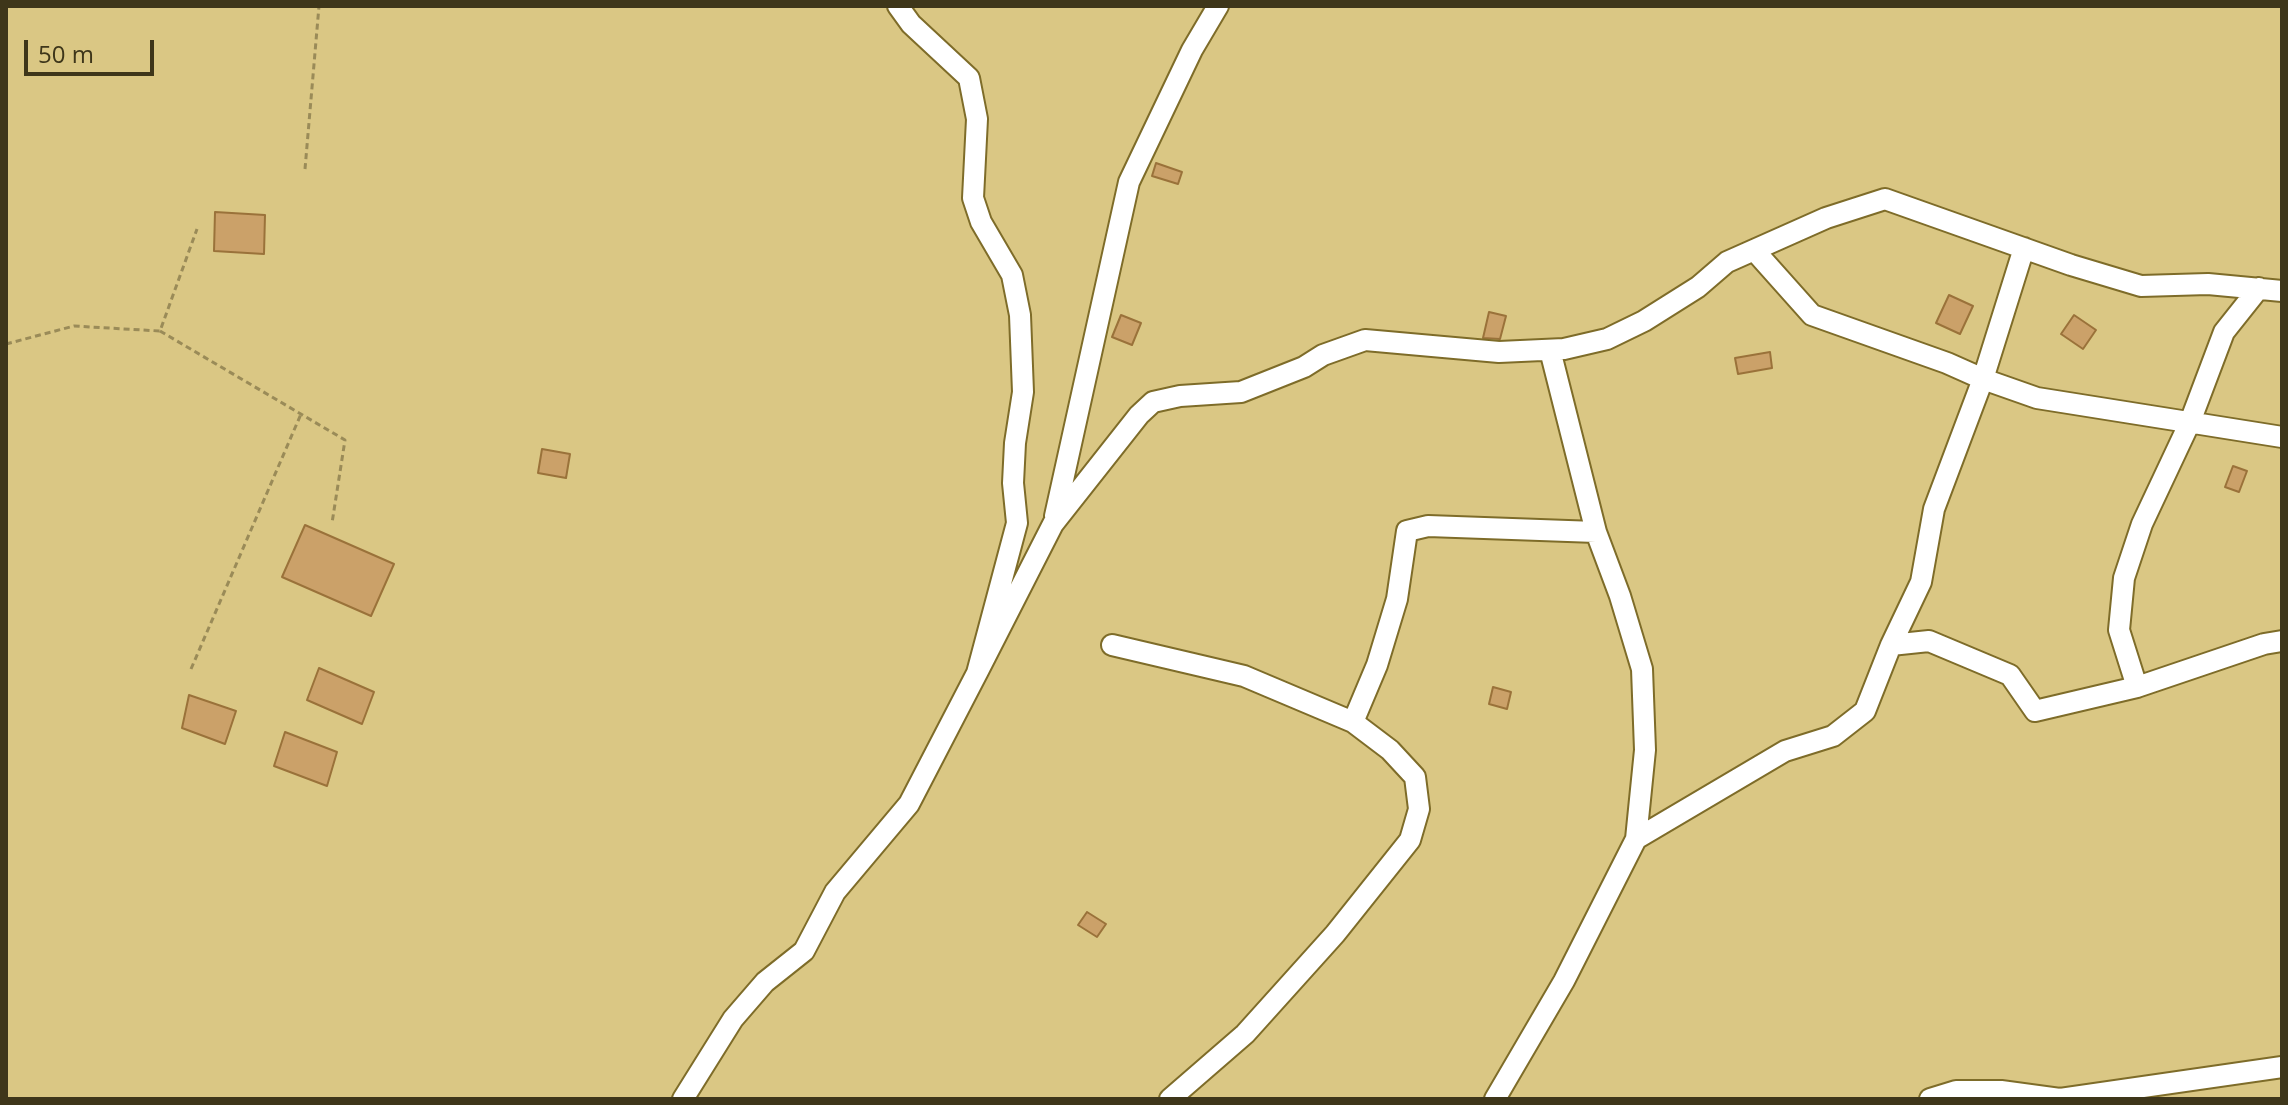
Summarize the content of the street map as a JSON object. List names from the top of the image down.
{
  "scale_bar": "50 m"
}
